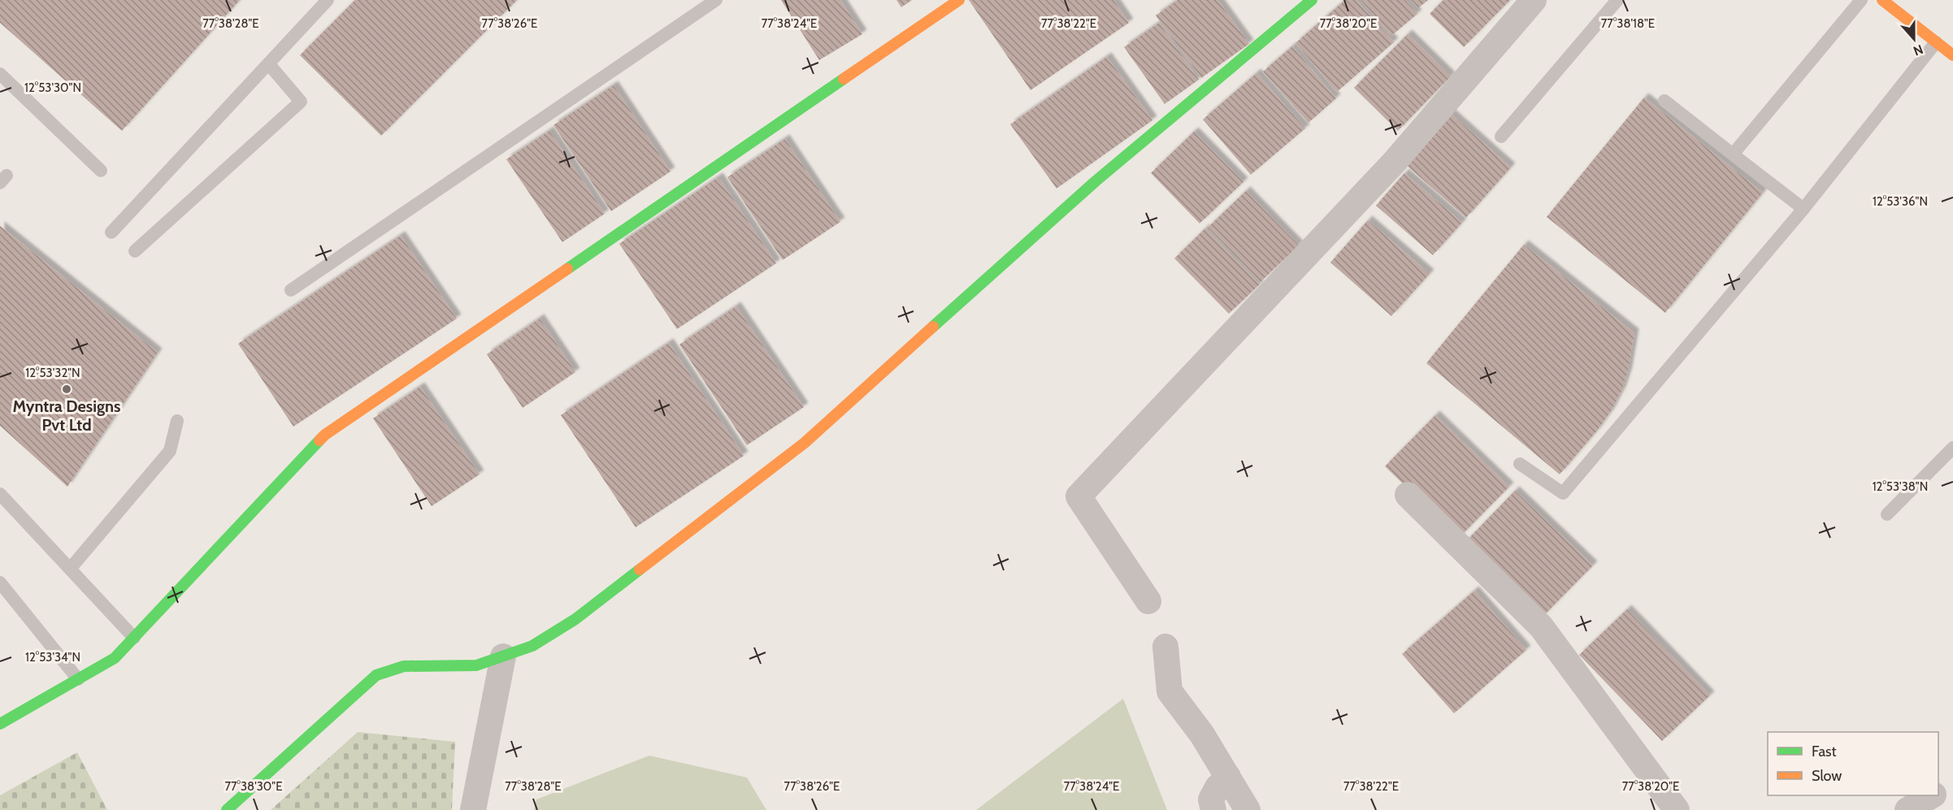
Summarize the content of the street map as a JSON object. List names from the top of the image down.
{
  "places": ["Myntra Designs Pvt Ltd"],
  "legend": ["Fast", "Slow"],
  "north": "bottom",
  "coordinates": [
    "77°38'28\"E",
    "77°38'26\"E",
    "77°38'24\"E",
    "77°38'22\"E",
    "77°38'18\"E",
    "77°38'20\"E",
    "12°53'30\"N",
    "12°53'36\"N",
    "12°53'32\"N",
    "12°53'38\"N",
    "12°53'34\"N",
    "77°38'30\"E"
  ]
}
